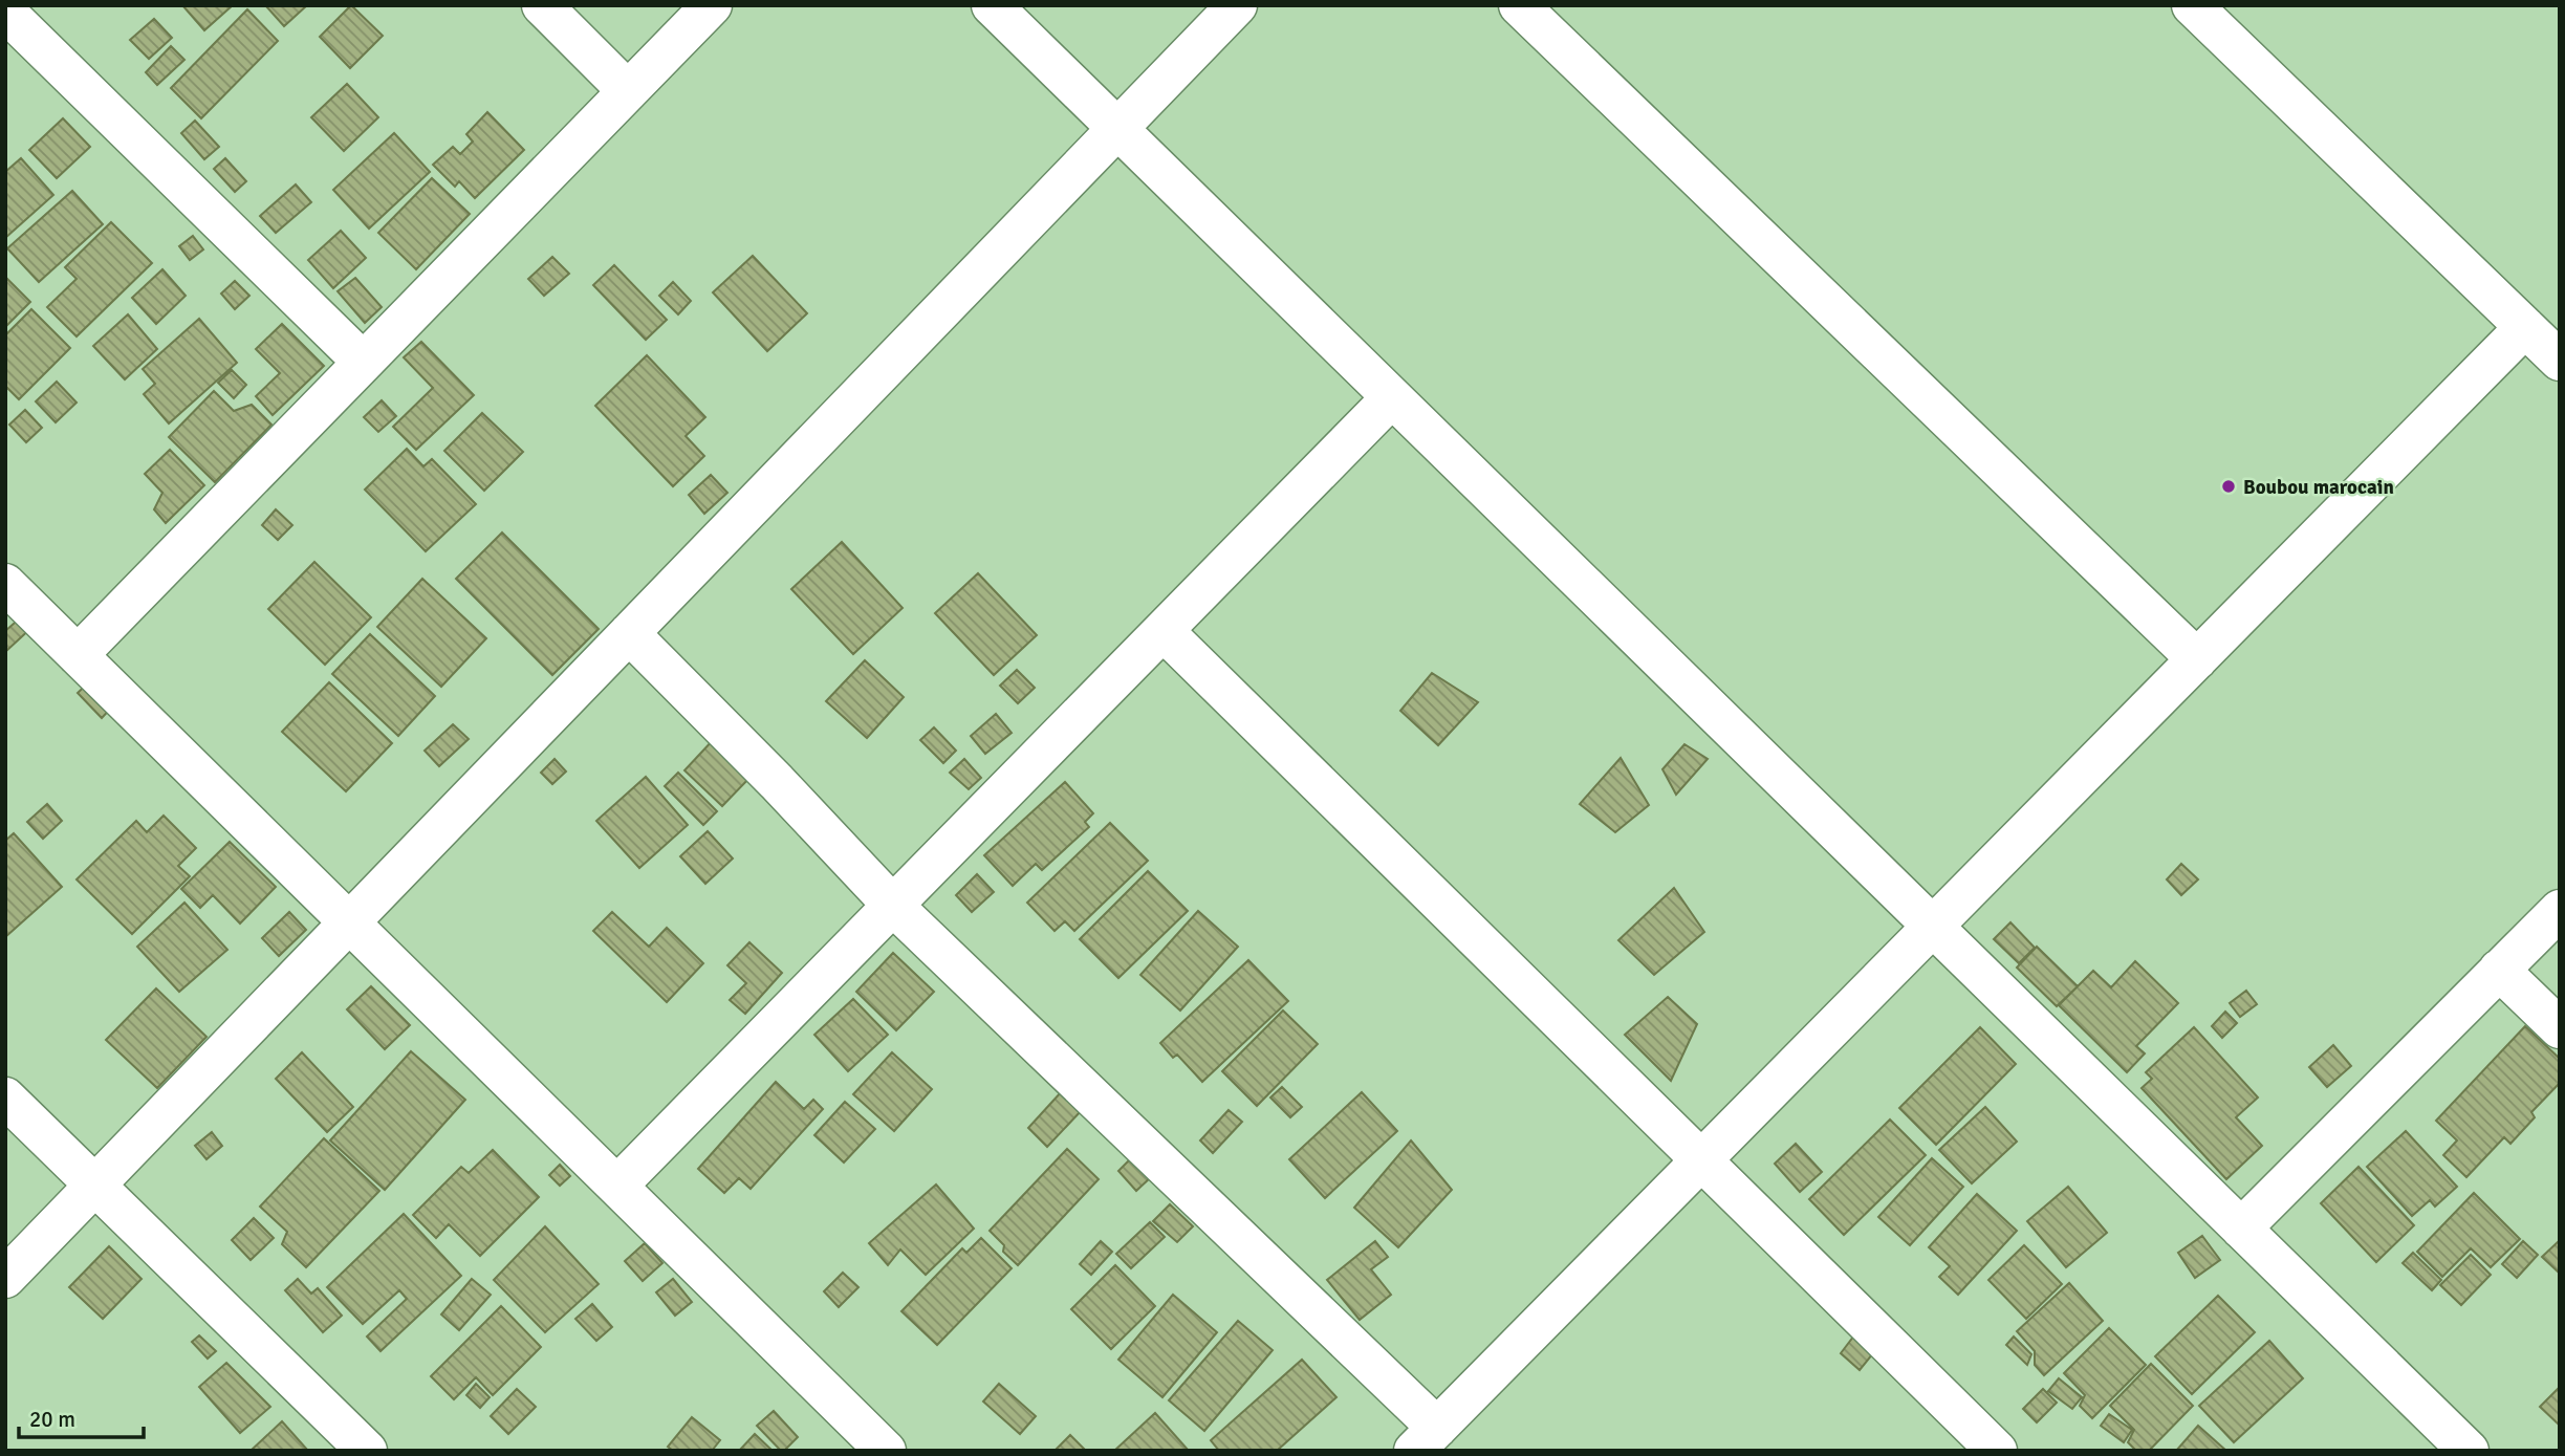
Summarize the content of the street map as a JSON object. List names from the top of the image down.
{
  "places": ["Boubou marocain"],
  "scale_bar": "20 m"
}
